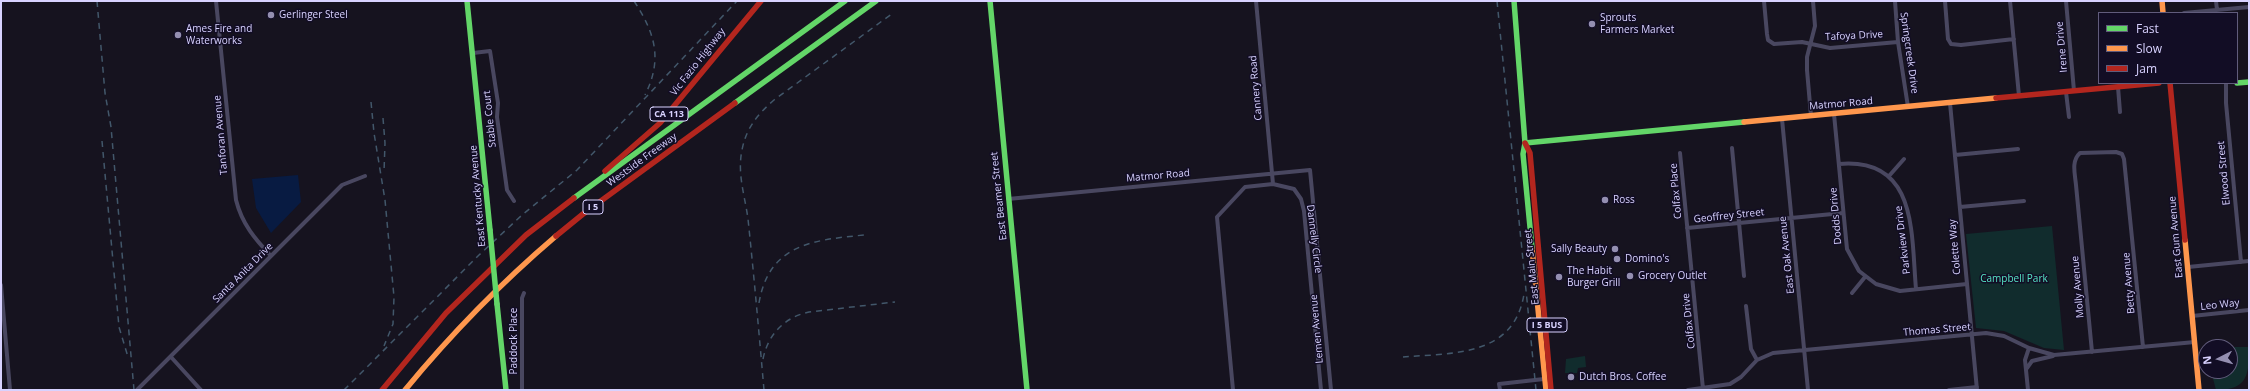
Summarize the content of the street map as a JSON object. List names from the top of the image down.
{
  "streets": {
    "main road": [
      "Vic Fazio Highway",
      "Matmor Road",
      "CA 113",
      "Westside Freeway",
      "East Kentucky Avenue",
      "East Beamer Street",
      "I 5",
      "East Gum Avenue",
      "East Main Street",
      "I 5 BUS"
    ],
    "street": [
      "Tafoya Drive",
      "Irene Drive",
      "Springcreek Drive",
      "Cannery Road",
      "Stable Court",
      "Tanforan Avenue",
      "Elwood Street",
      "Colfax Place",
      "Geoffrey Street",
      "Dodds Drive",
      "Dannelly Circle",
      "Parkview Drive",
      "Colette Way",
      "East Oak Avenue",
      "Santa Anita Drive",
      "Betty Avenue",
      "Molly Avenue",
      "Leo Way",
      "Colfax Drive",
      "Lemen Avenue",
      "Thomas Street",
      "Paddock Place"
    ]
  },
  "crossings": [
    ["Tafoya Drive", "Springcreek Drive"],
    ["Irene Drive", "Matmor Road"],
    ["Springcreek Drive", "Matmor Road"],
    ["Vic Fazio Highway", "Westside Freeway"],
    ["Cannery Road", "Matmor Road"],
    ["Cannery Road", "Dannelly Circle"],
    ["Matmor Road", "East Beamer Street"],
    ["Matmor Road", "Dodds Drive"],
    ["Matmor Road", "Colette Way"],
    ["Matmor Road", "East Oak Avenue"],
    ["Matmor Road", "East Main Street"],
    ["Matmor Road", "Lemen Avenue"],
    ["Stable Court", "East Kentucky Avenue"],
    ["Tanforan Avenue", "Santa Anita Drive"],
    ["Colfax Place", "Geoffrey Street"],
    ["Colfax Place", "Colfax Drive"],
    ["Geoffrey Street", "Dodds Drive"],
    ["Geoffrey Street", "East Oak Avenue"],
    ["Geoffrey Street", "Colfax Drive"],
    ["Dodds Drive", "Parkview Drive"],
    ["Dodds Drive", "Colette Way"],
    ["East Gum Avenue", "Leo Way"],
    ["East Gum Avenue", "Thomas Street"],
    ["Colette Way", "Thomas Street"],
    ["East Oak Avenue", "Thomas Street"],
    ["Betty Avenue", "Molly Avenue"],
    ["Betty Avenue", "Thomas Street"],
    ["Molly Avenue", "Thomas Street"],
    ["Colfax Drive", "Thomas Street"]
  ],
  "parks": ["Campbell Park"],
  "places": [
    "Gerlinger Steel",
    "Sprouts Farmers Market",
    "Ames Fire and Waterworks",
    "Ross",
    "Sally Beauty",
    "Domino's",
    "Grocery Outlet",
    "The Habit Burger Grill",
    "Dutch Bros. Coffee"
  ],
  "legend": ["Fast", "Slow", "Jam"],
  "north": "left"
}
